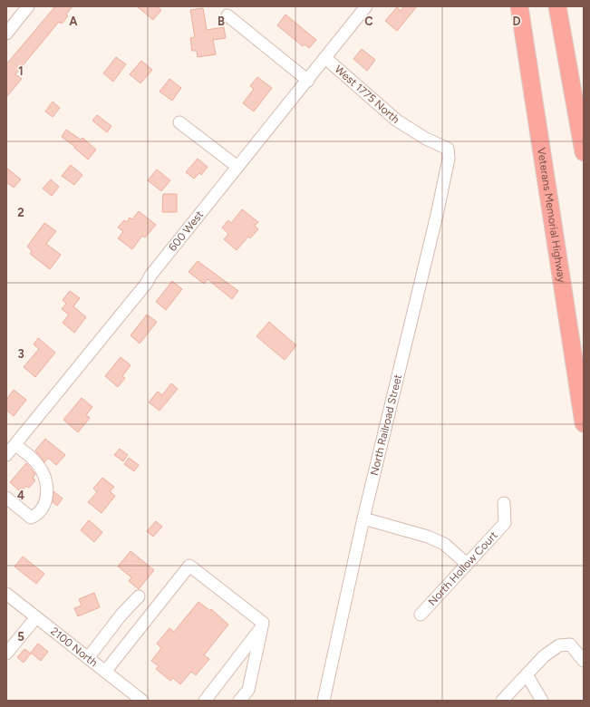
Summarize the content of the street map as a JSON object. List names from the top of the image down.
{
  "streets": {
    "highway": ["Veterans Memorial Highway"],
    "street": [
      "West 1775 North",
      "600 West",
      "North Railroad Street",
      "North Hollow Court",
      "2100 North"
    ]
  },
  "crossings": [
    ["West 1775 North", "600 West"],
    ["West 1775 North", "North Railroad Street"]
  ],
  "grid": {
    "columns": [
      "A",
      "B",
      "C",
      "D"
    ],
    "rows": [
      "1",
      "2",
      "3",
      "4",
      "5"
    ]
  }
}
